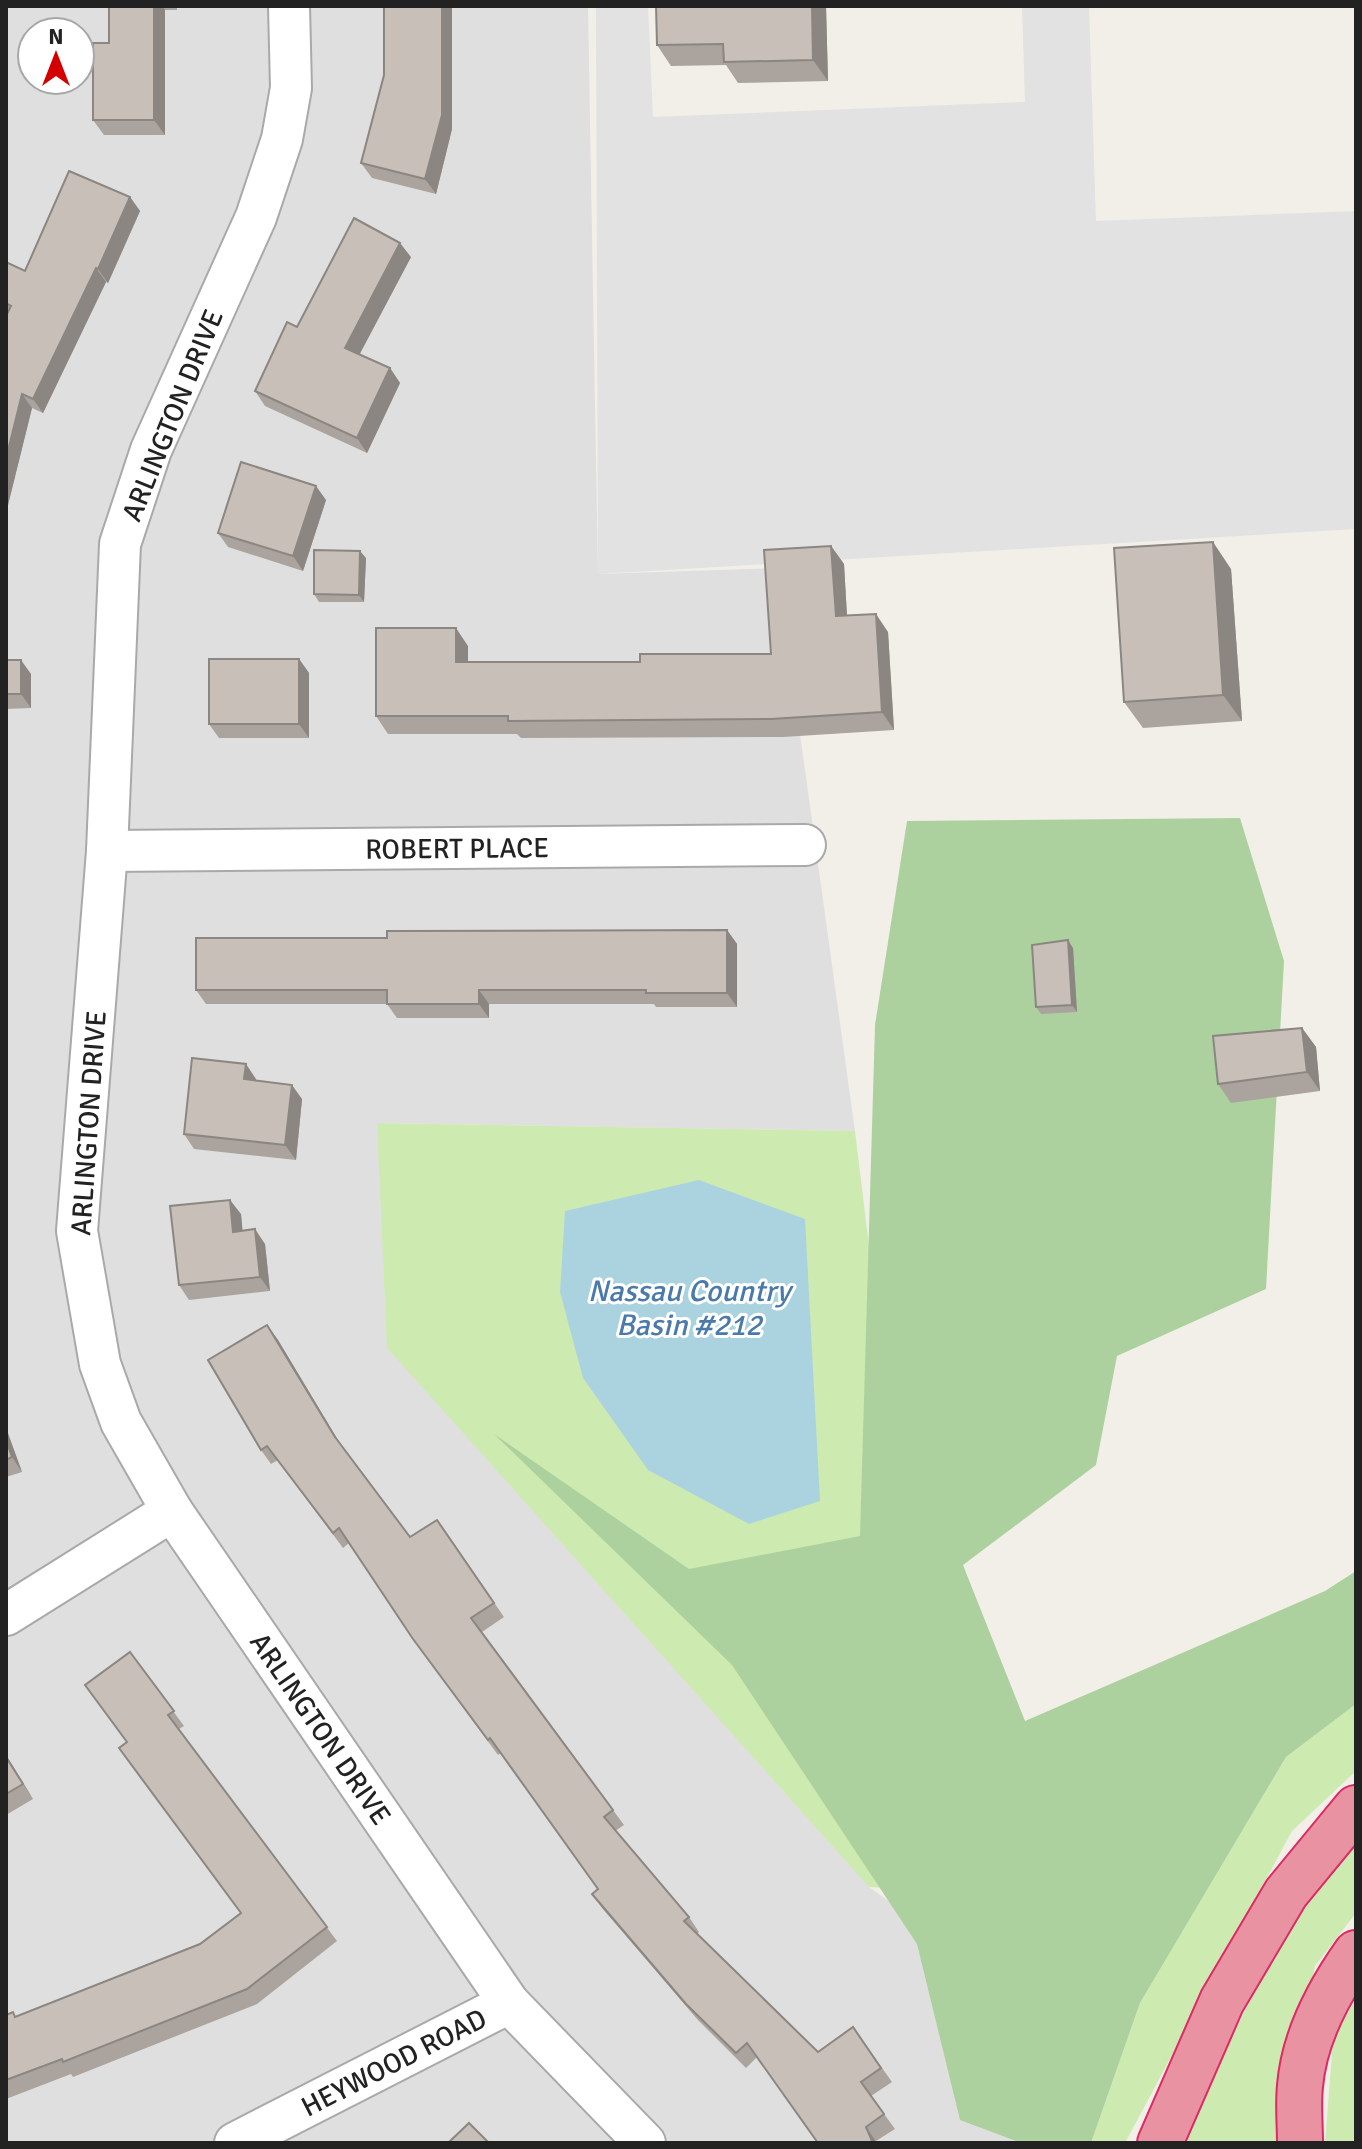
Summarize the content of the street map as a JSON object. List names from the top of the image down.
{
  "streets": {
    "street": ["ARLINGTON DRIVE", "ROBERT PLACE", "HEYWOOD ROAD"]
  },
  "crossings": [
    ["ARLINGTON DRIVE", "ROBERT PLACE"],
    ["ARLINGTON DRIVE", "HEYWOOD ROAD"]
  ],
  "water": ["Nassau Country Basin #212"],
  "north": "top"
}
